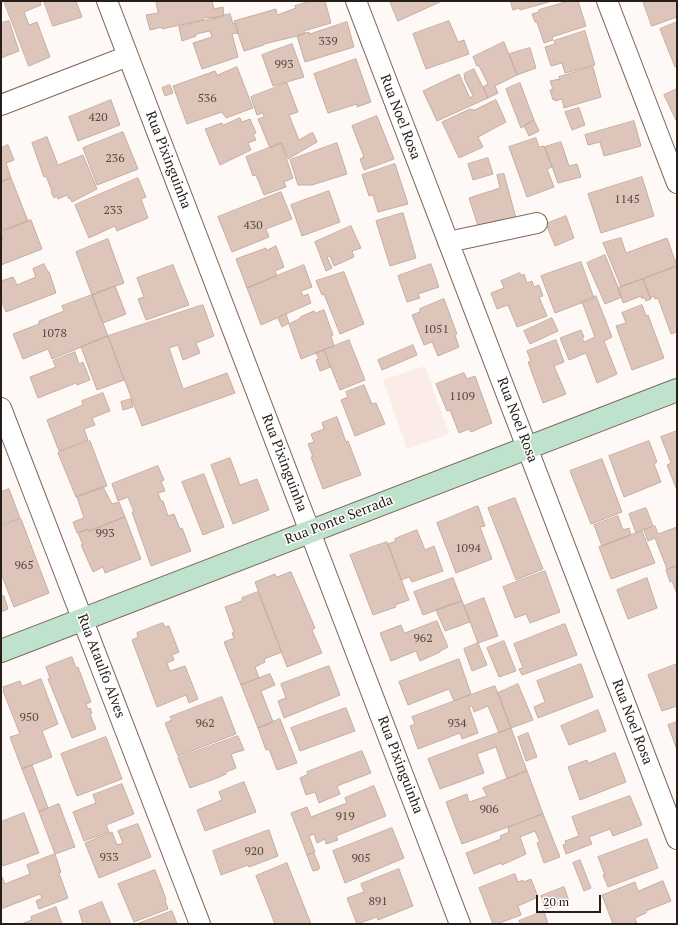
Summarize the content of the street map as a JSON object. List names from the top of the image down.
{
  "streets": {
    "street": [
      "Rua Noel Rosa",
      "Rua Pixinguinha",
      "Rua Ponte Serrada",
      "Rua Ataulfo Alves"
    ]
  },
  "crossings": [
    ["Rua Noel Rosa", "Rua Ponte Serrada"],
    ["Rua Pixinguinha", "Rua Ponte Serrada"],
    ["Rua Ponte Serrada", "Rua Ataulfo Alves"]
  ],
  "house_numbers": [
    "339",
    "993",
    "536",
    "420",
    "236",
    "1145",
    "233",
    "430",
    "1051",
    "1078",
    "1109",
    "993",
    "1094",
    "965",
    "962",
    "950",
    "962",
    "934",
    "906",
    "919",
    "920",
    "933",
    "905",
    "891"
  ],
  "scale_bar": "20 m"
}
